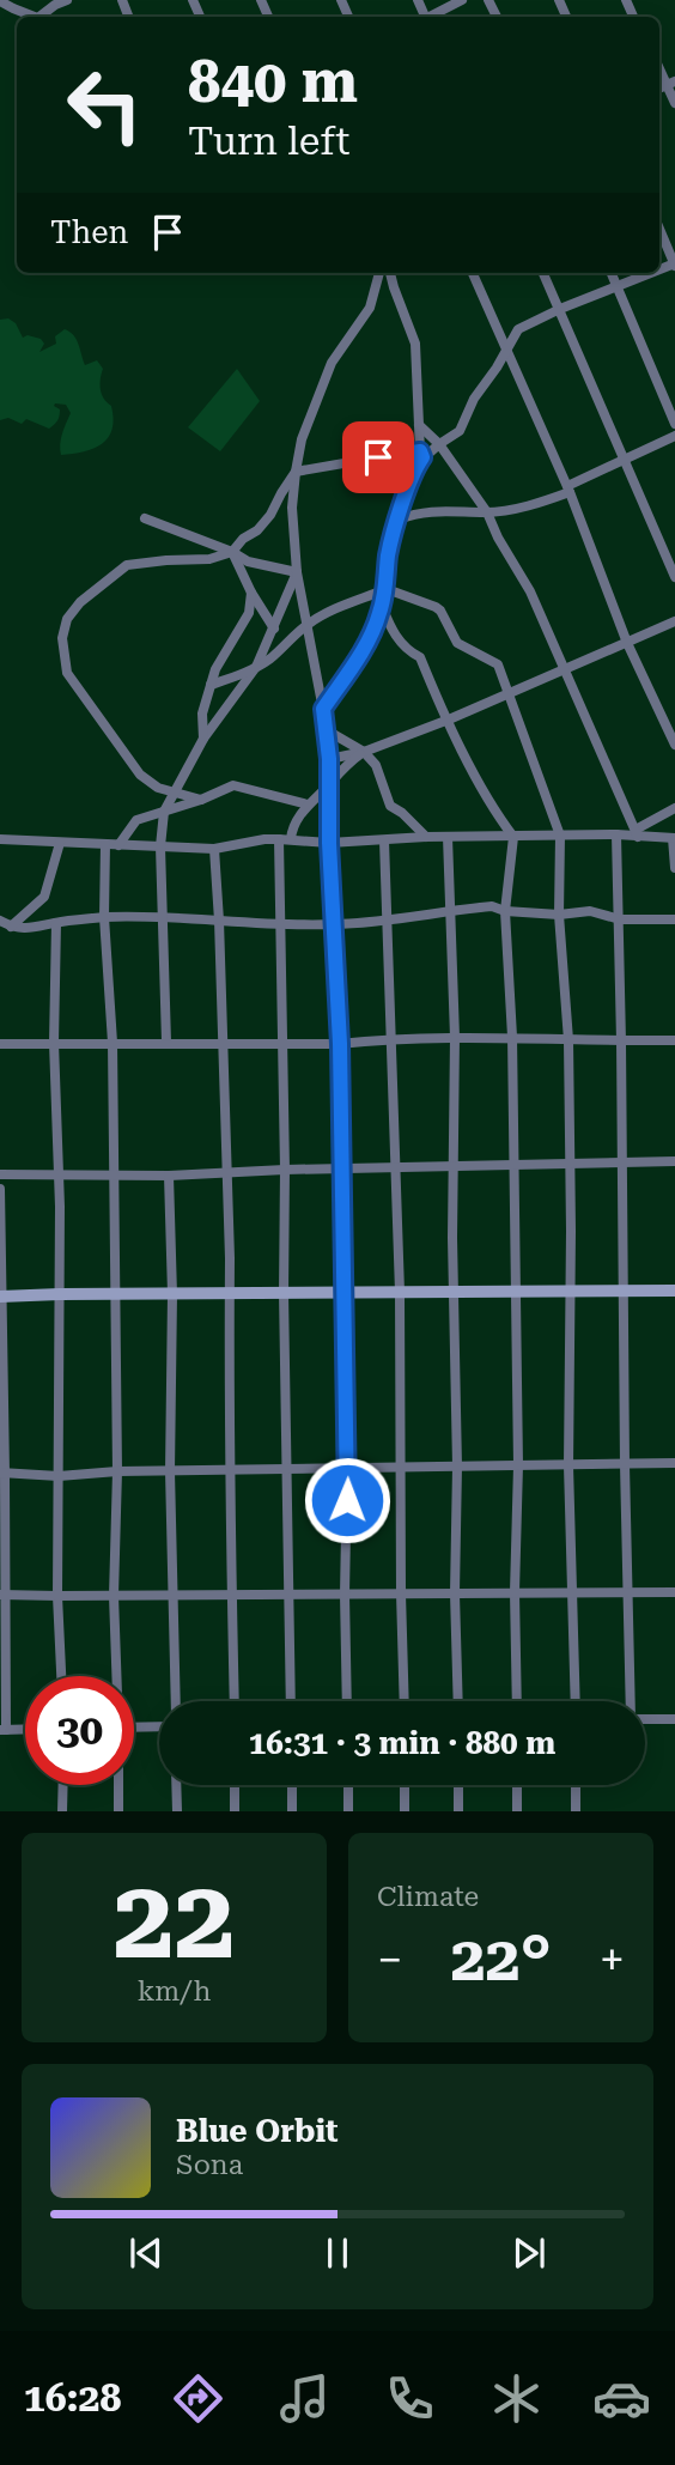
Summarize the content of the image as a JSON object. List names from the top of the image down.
{
  "page": {
    "turn": ["840 m", "Turn left"],
    "then": "Then",
    "limit": "30",
    "trip": "16:31 · 3 min · 880 m",
    "tile": [
      ["22", "km/h"],
      "Climate"
    ],
    "heat": ["−", "22°", "+"],
    "song": ["Blue Orbit", "Sona"],
    "tabs": "16:28"
  }
}
